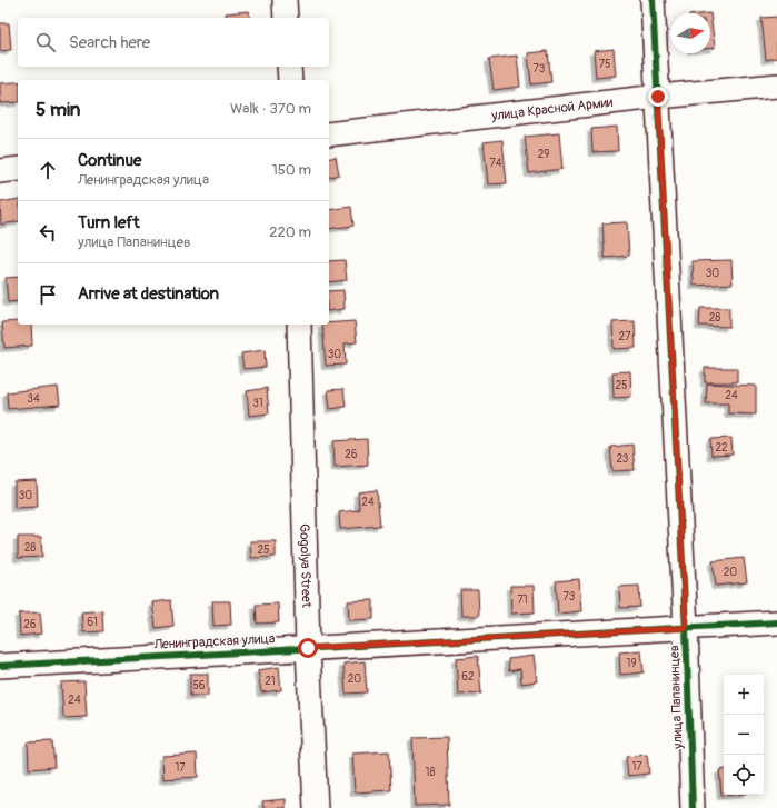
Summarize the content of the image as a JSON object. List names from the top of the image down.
{
  "streets": {
    "street": [
      "улица Красной Армии",
      "Gogolya Street",
      "Ленинградская улица",
      "улица Папанинцев"
    ]
  },
  "crossings": [
    ["улица Красной Армии", "улица Папанинцев"],
    ["Gogolya Street", "Ленинградская улица"],
    ["Ленинградская улица", "улица Папанинцев"]
  ],
  "house_numbers": [
    "75",
    "73",
    "29",
    "74",
    "30",
    "28",
    "27",
    "30",
    "25",
    "24",
    "34",
    "31",
    "22",
    "26",
    "23",
    "30",
    "24",
    "28",
    "25",
    "20",
    "73",
    "71",
    "61",
    "26",
    "19",
    "62",
    "20",
    "21",
    "56",
    "24",
    "17",
    "17",
    "18"
  ],
  "north": "right",
  "page": {
    "search": "Search here",
    "heading": ["5 min", "Walk · 370 m"],
    "list": [
      ["Continue", "Ленинградская улица", "150 m"],
      ["Turn left", "улица Папанинцев", "220 m"],
      "Arrive at destination"
    ],
    "map_buttons": ["+", "−"]
  }
}
